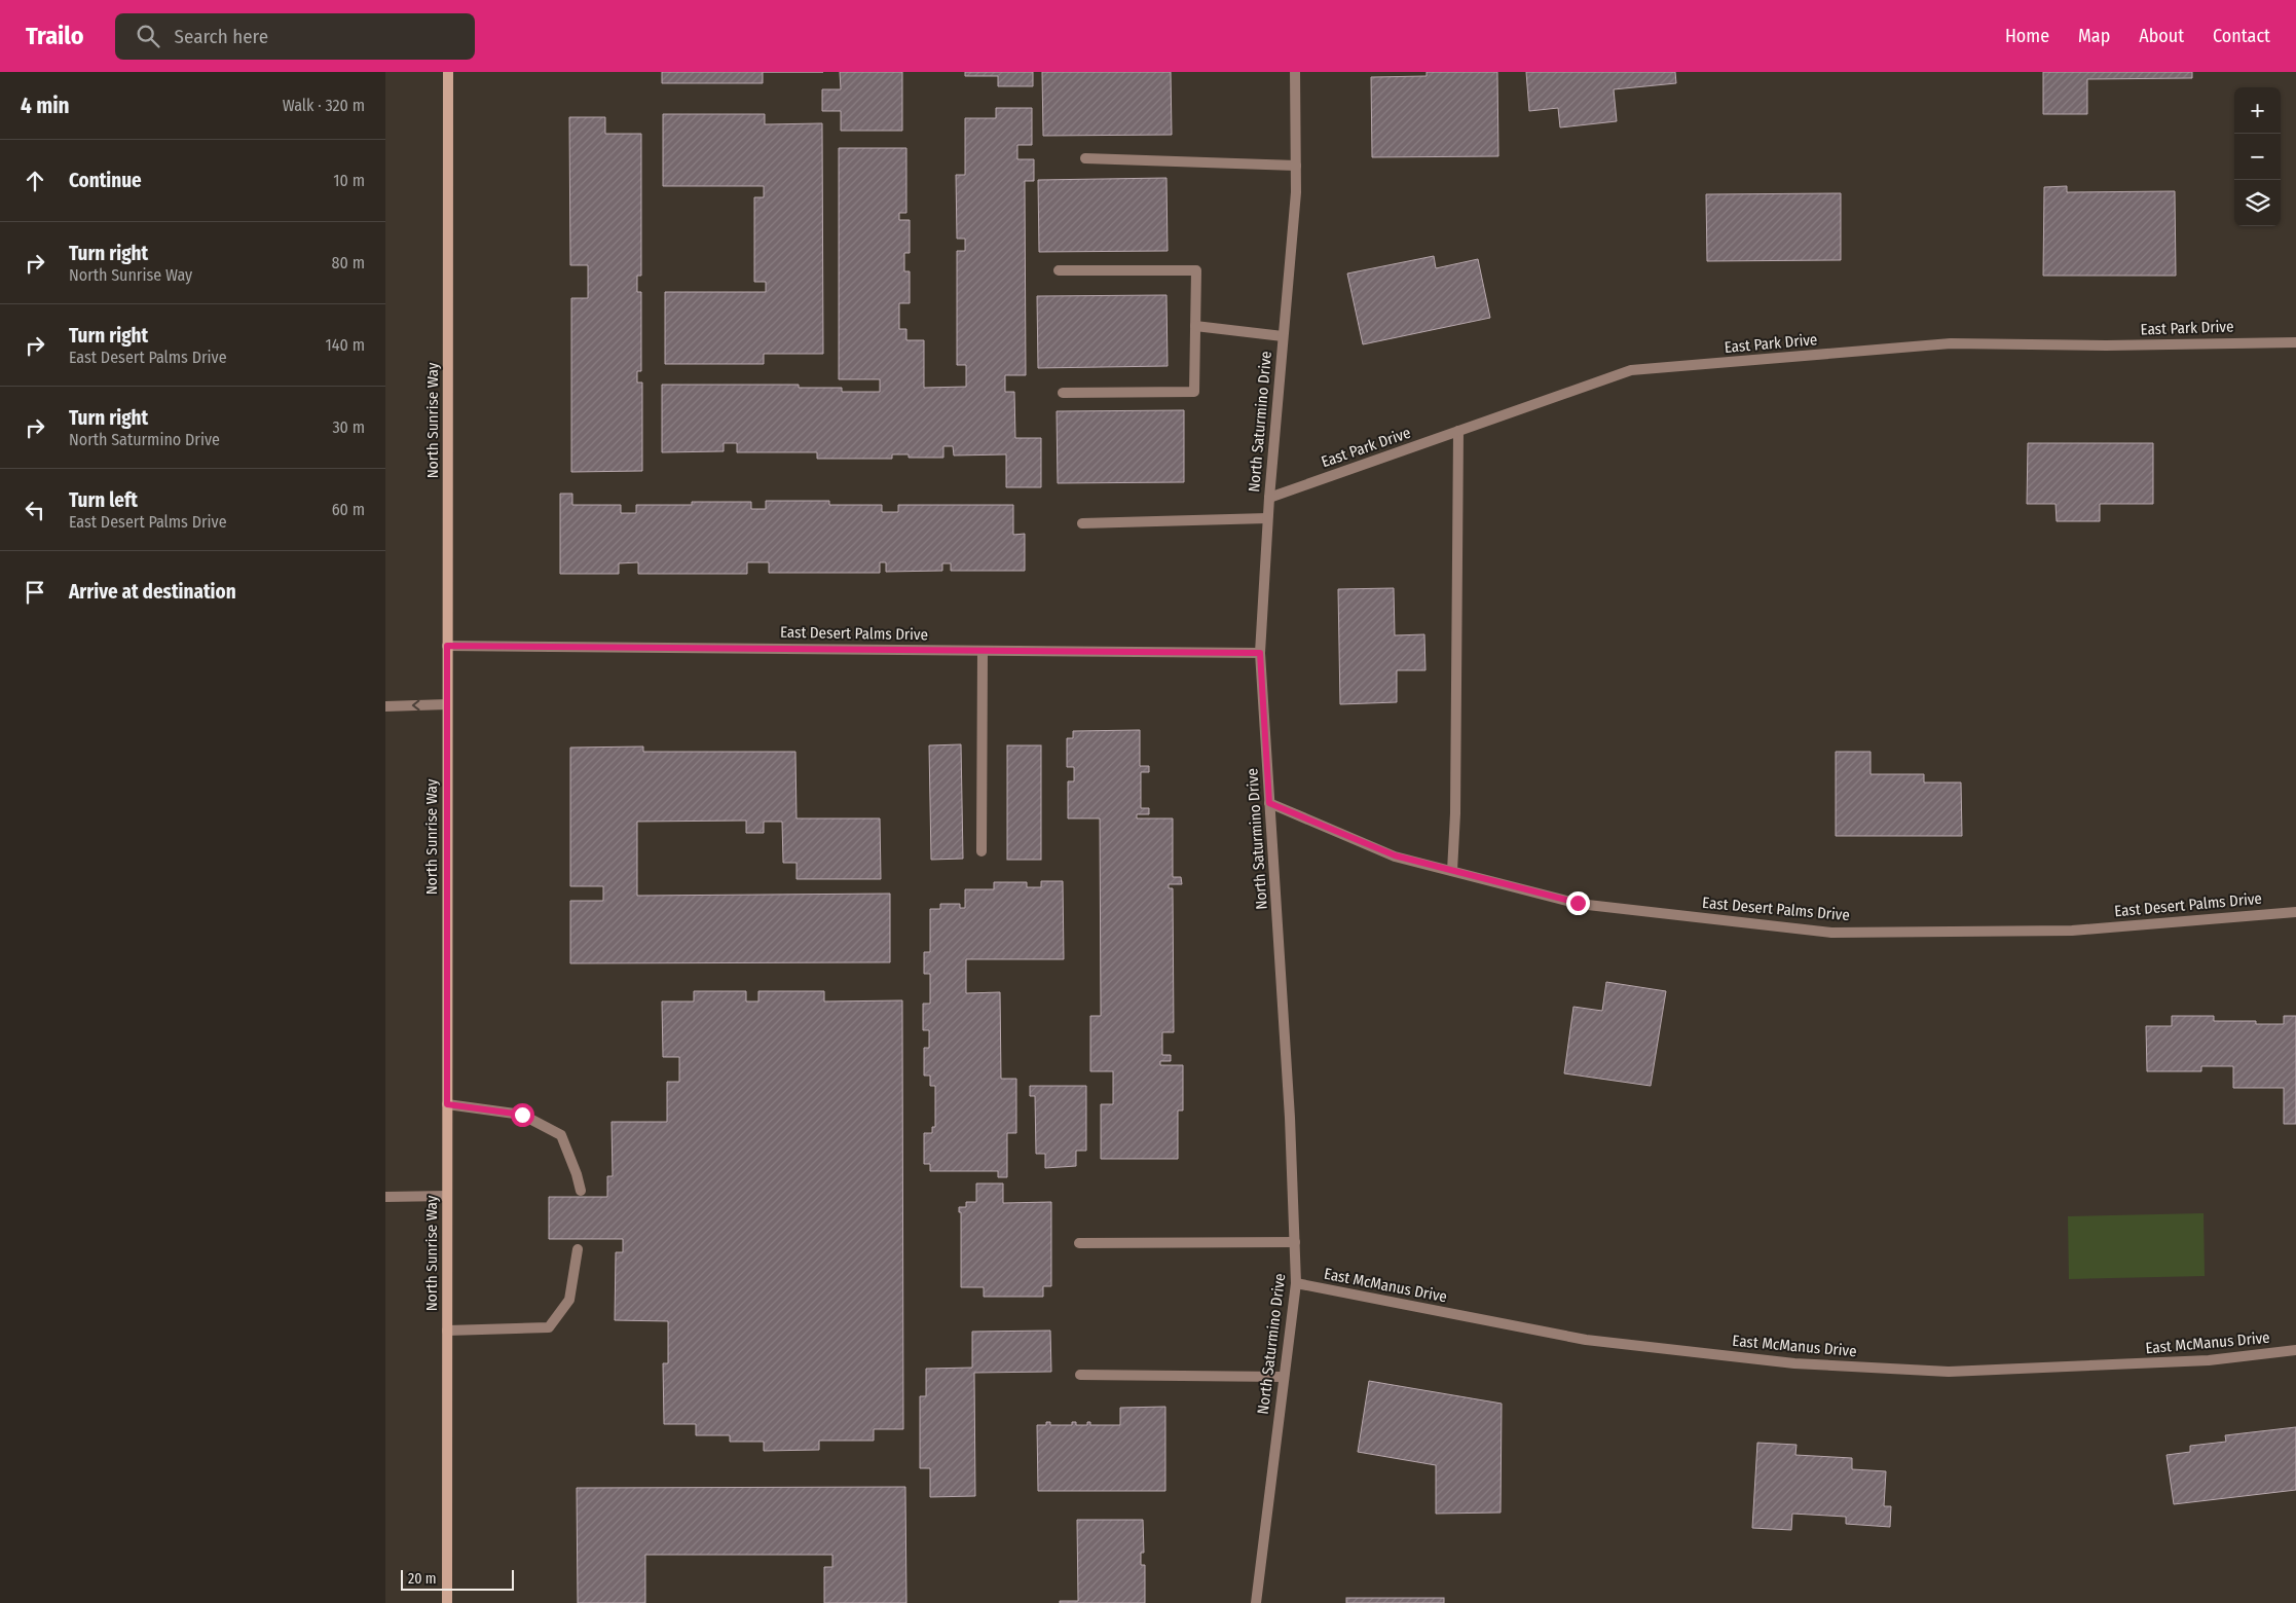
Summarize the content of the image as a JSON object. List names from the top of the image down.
{
  "streets": {
    "main road": ["North Sunrise Way"],
    "street": [
      "East Park Drive",
      "North Saturmino Drive",
      "East Desert Palms Drive",
      "East McManus Drive"
    ]
  },
  "crossings": [
    ["East Park Drive", "North Saturmino Drive"],
    ["North Sunrise Way", "East Desert Palms Drive"],
    ["North Saturmino Drive", "East Desert Palms Drive"],
    ["North Saturmino Drive", "East McManus Drive"]
  ],
  "scale_bar": "20 m",
  "page": {
    "header": "Trailo",
    "search": "Search here",
    "nav": [
      "Home",
      "Map",
      "About",
      "Contact"
    ],
    "heading": ["4 min", "Walk · 320 m"],
    "map_buttons": ["+", "−"],
    "list": [
      ["Continue", "10 m"],
      ["Turn right", "North Sunrise Way", "80 m"],
      ["Turn right", "East Desert Palms Drive", "140 m"],
      ["Turn right", "North Saturmino Drive", "30 m"],
      ["Turn left", "East Desert Palms Drive", "60 m"],
      "Arrive at destination"
    ],
    "scale": "20 m"
  }
}
